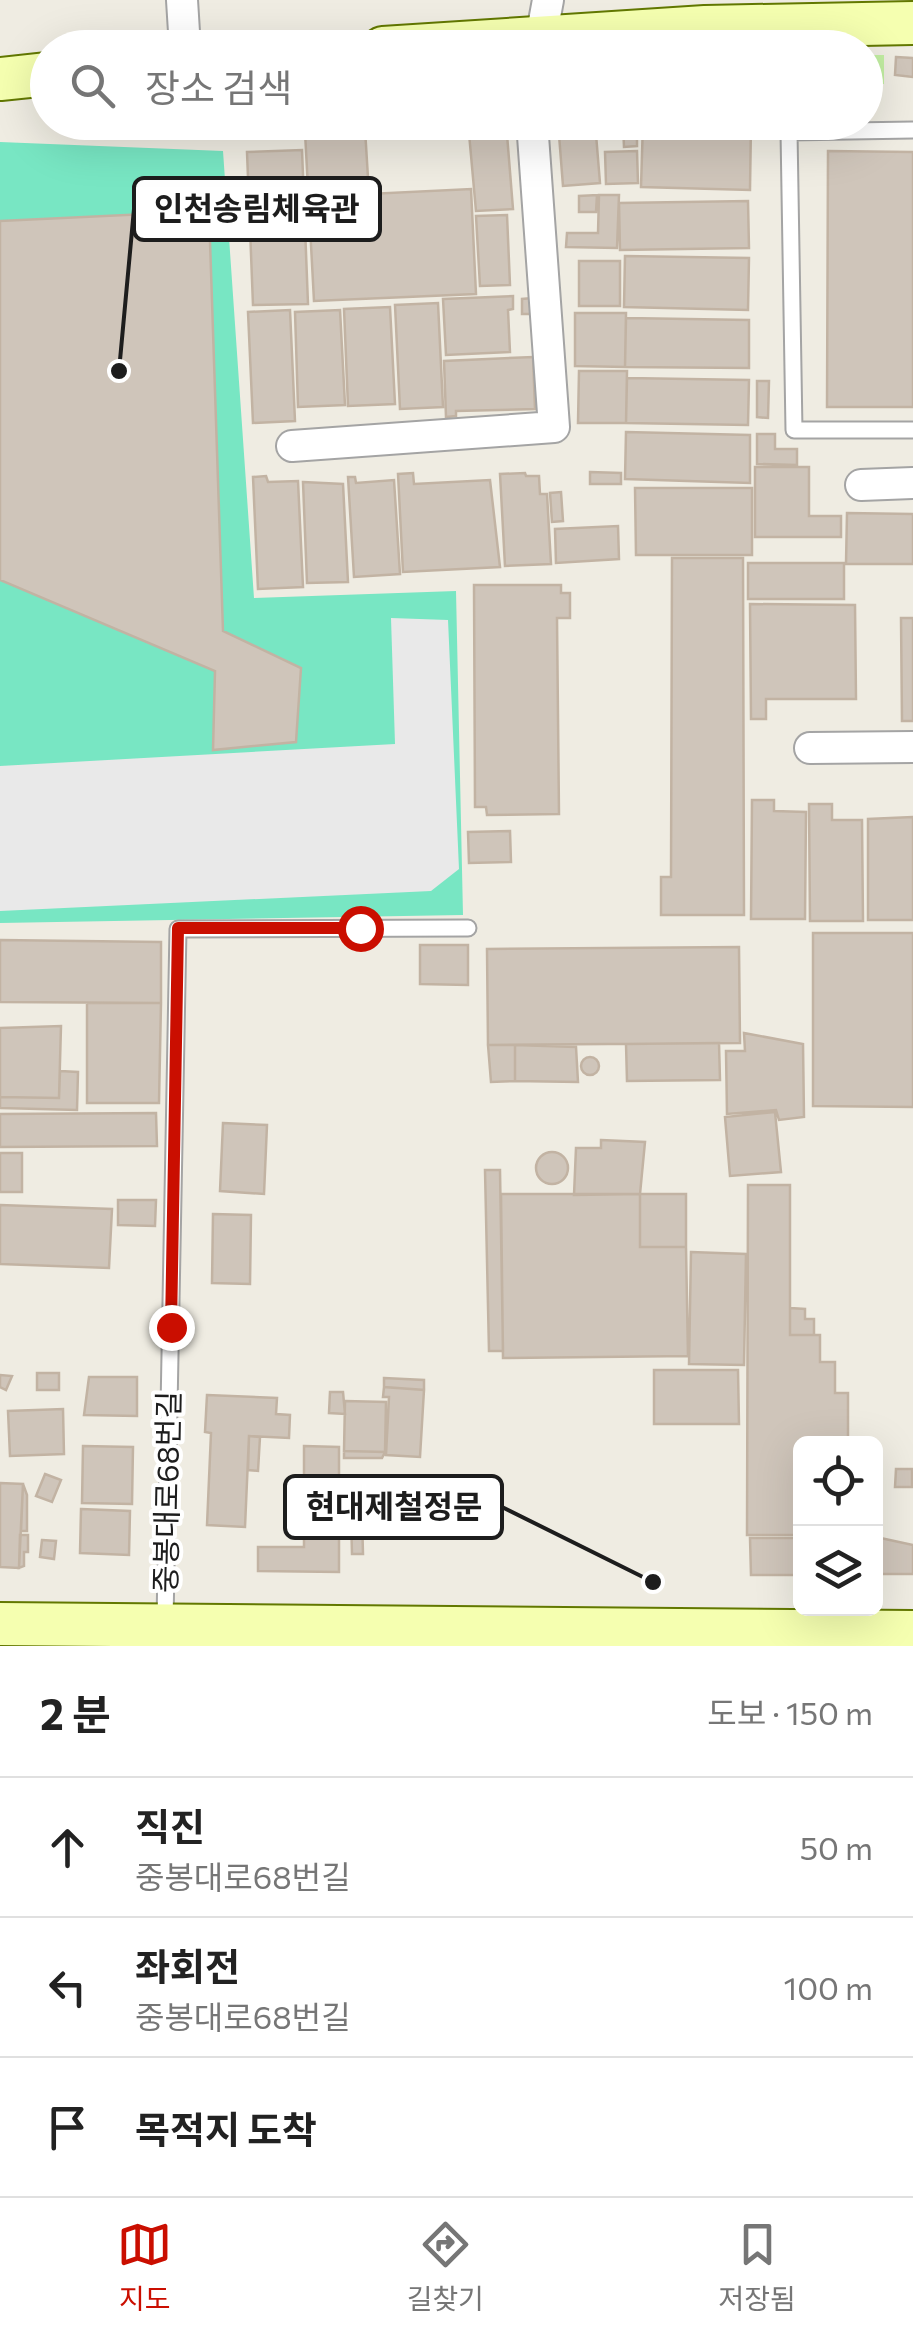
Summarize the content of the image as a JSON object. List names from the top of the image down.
{
  "streets": {
    "lane": ["중봉대로68번길"]
  },
  "places": ["인천송림체육관", "현대제철정문"],
  "page": {
    "search": "장소 검색",
    "heading": ["2 분", "도보 · 150 m"],
    "list": [
      ["직진", "중봉대로68번길", "50 m"],
      ["좌회전", "중봉대로68번길", "100 m"],
      "목적지 도착"
    ],
    "nav": ["지도", "길찾기", "저장됨"]
  }
}
